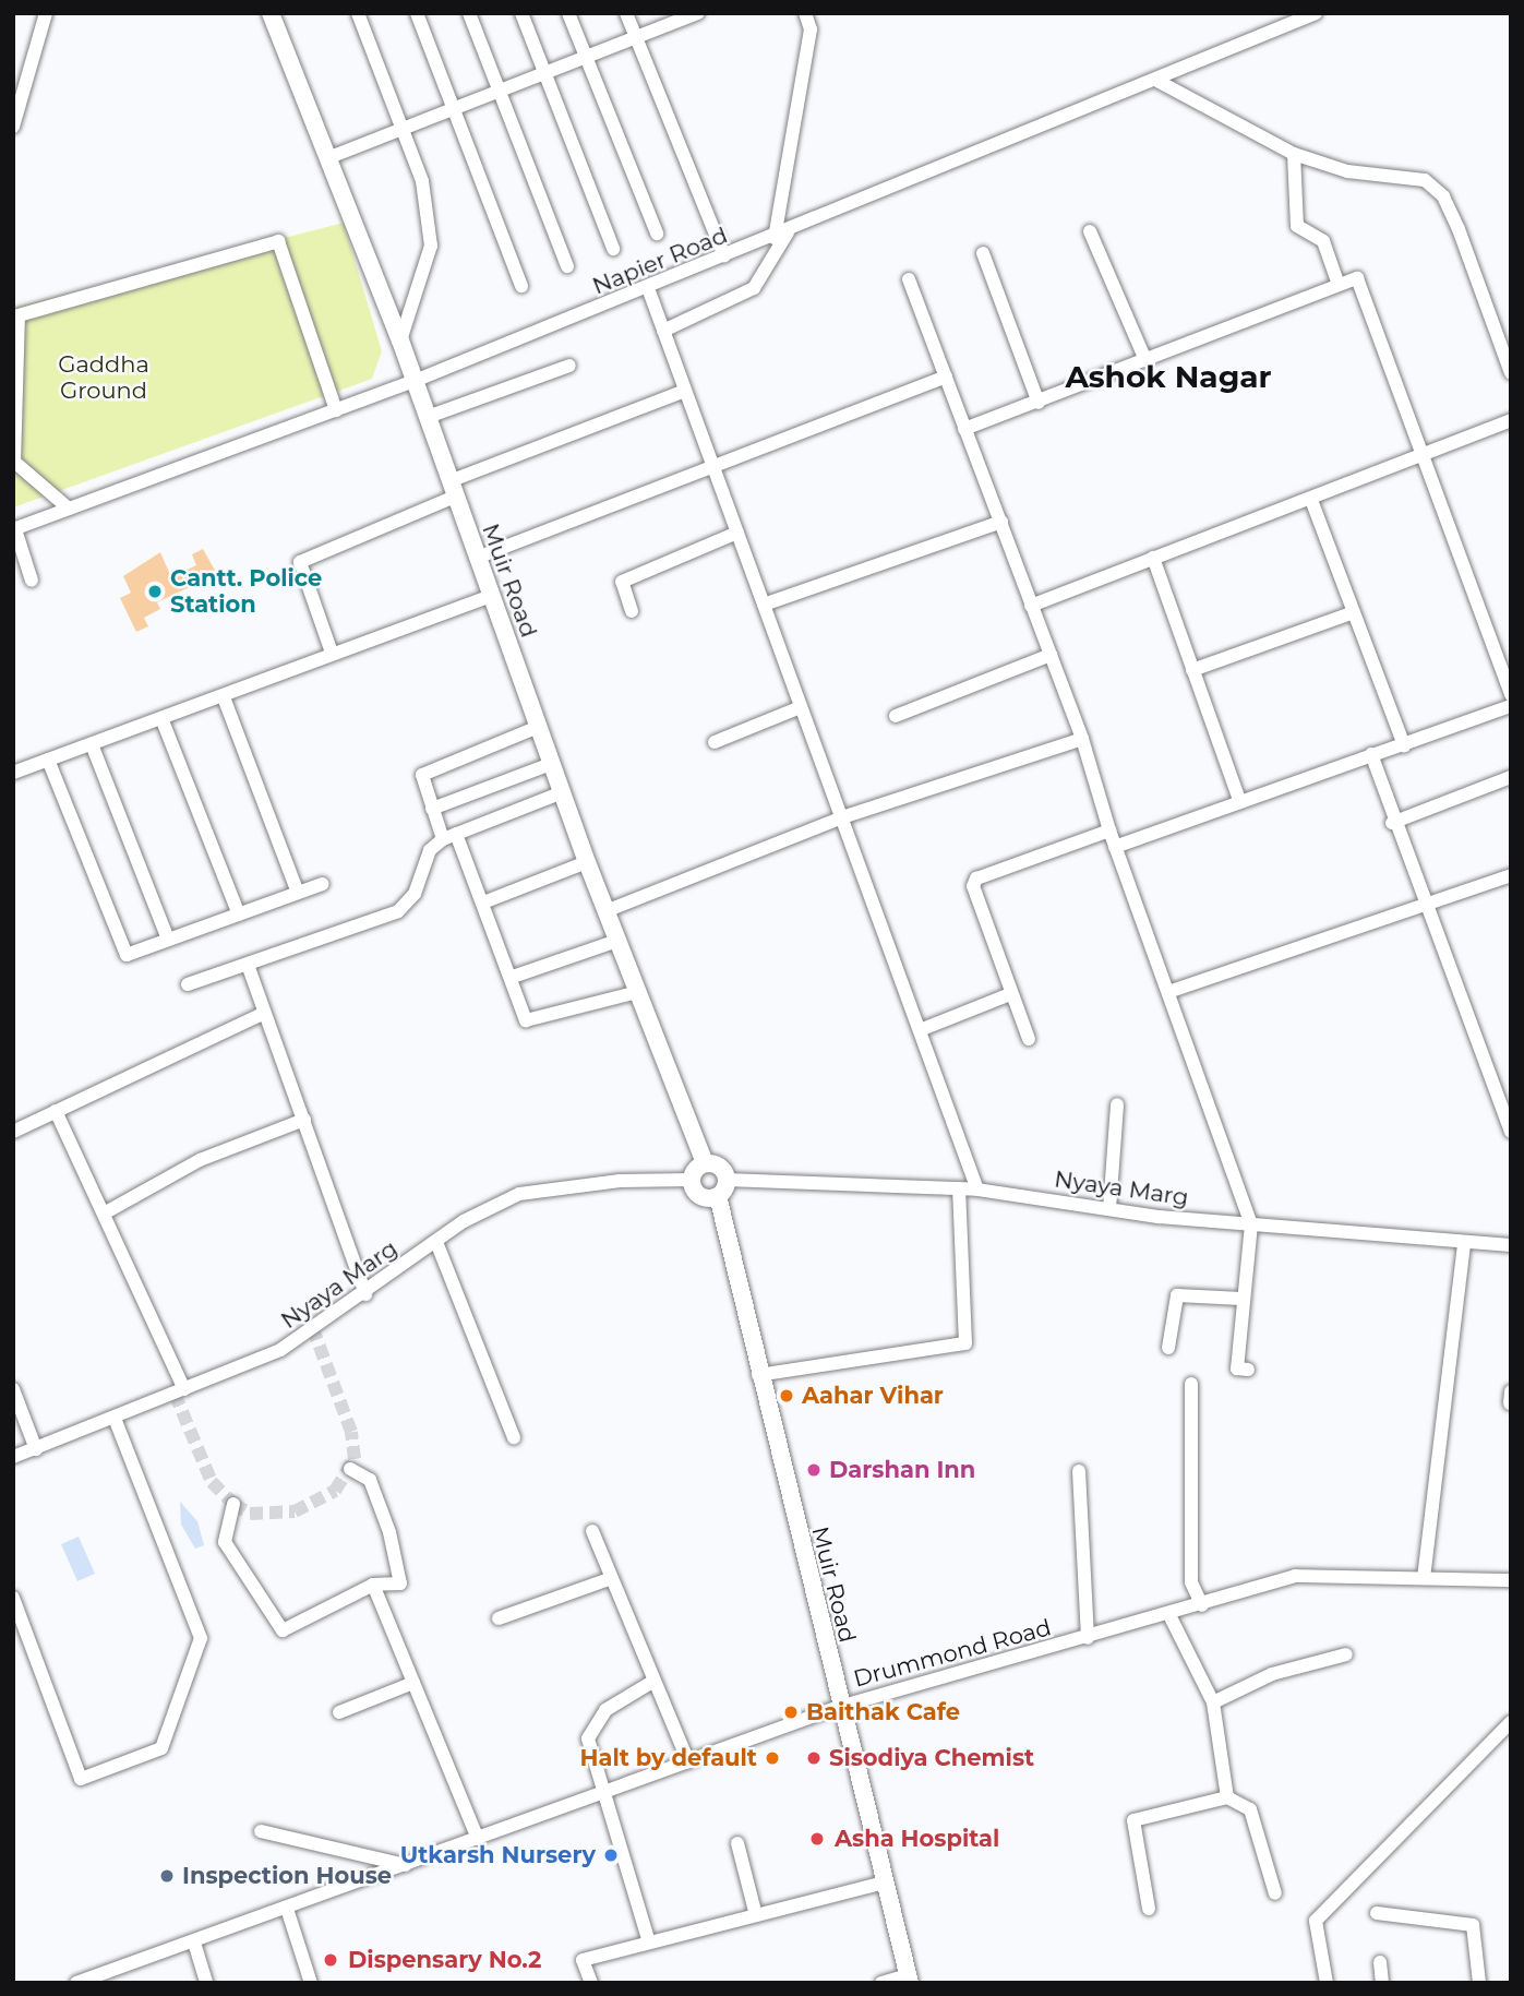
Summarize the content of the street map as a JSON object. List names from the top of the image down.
{
  "streets": {
    "main road": ["Muir Road"],
    "street": ["Napier Road", "Nyaya Marg", "Drummond Road"]
  },
  "crossings": [
    ["Napier Road", "Muir Road"],
    ["Muir Road", "Nyaya Marg"],
    ["Muir Road", "Drummond Road"]
  ],
  "districts": ["Ashok Nagar"],
  "parks": ["Gaddha Ground"],
  "places": [
    "Cantt. Police Station",
    "Aahar Vihar",
    "Darshan Inn",
    "Baithak Cafe",
    "Halt by default",
    "Sisodiya Chemist",
    "Asha Hospital",
    "Utkarsh Nursery",
    "Inspection House",
    "Dispensary No.2"
  ]
}
